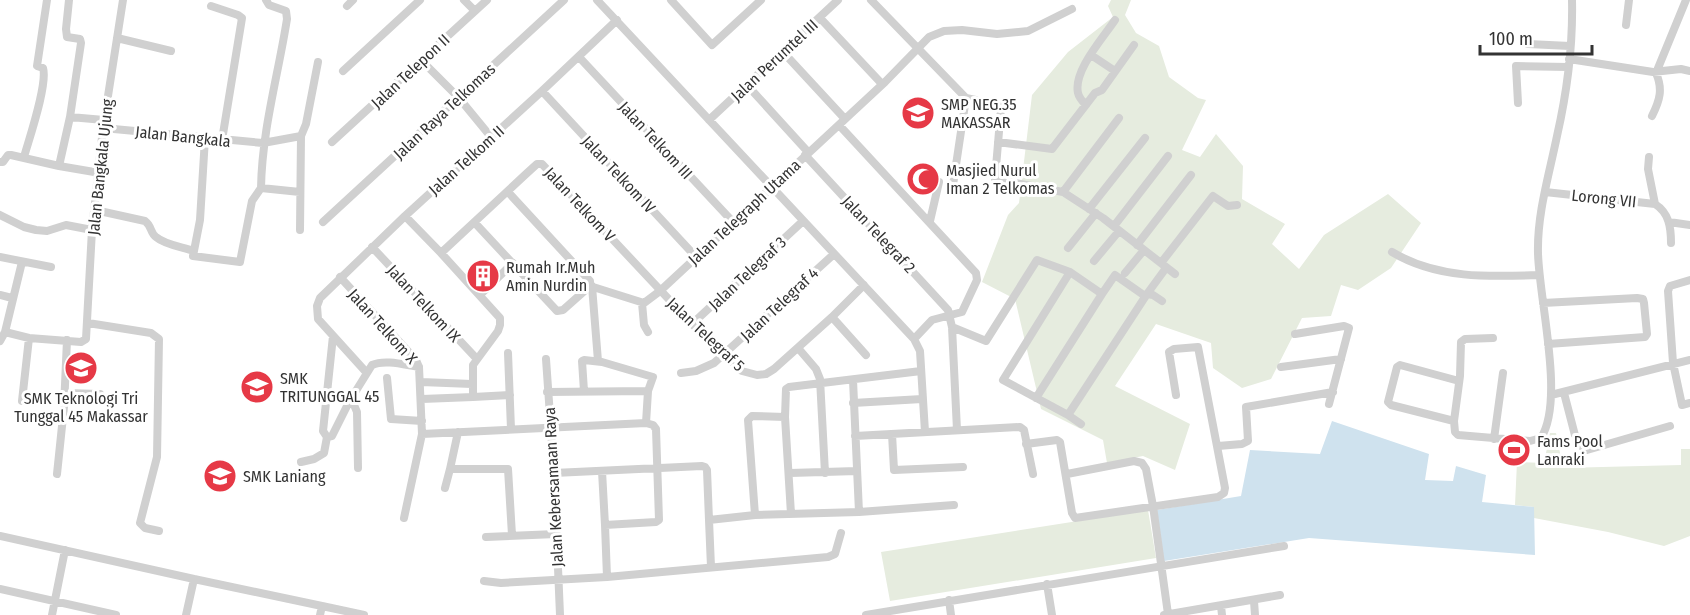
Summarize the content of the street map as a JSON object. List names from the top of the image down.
{
  "streets": {
    "street": [
      "Jalan Perumtel III",
      "Jalan Telepon II",
      "Jalan Raya Telkomas",
      "Jalan Bangkala",
      "Jalan Telkom III",
      "Jalan Telkom II",
      "Jalan Bangkala Ujung",
      "Jalan Telkom IV",
      "Lorong VII",
      "Jalan Telkom V",
      "Jalan Telegraph Utama",
      "Jalan Telegraf 2",
      "Jalan Telegraf 3",
      "Jalan Telkom IX",
      "Jalan Telegraf 4",
      "Jalan Telkom X",
      "Jalan Telegraf 5",
      "Jalan Kebersamaan Raya"
    ]
  },
  "crossings": [
    ["Jalan Perumtel III", "Jalan Telegraf 2"],
    ["Jalan Bangkala", "Jalan Bangkala Ujung"],
    ["Jalan Telkom III", "Jalan Telkom II"],
    ["Jalan Telkom III", "Jalan Telegraph Utama"],
    ["Jalan Telkom II", "Jalan Telkom IV"],
    ["Jalan Telkom II", "Jalan Telkom IX"],
    ["Jalan Telkom II", "Jalan Telkom X"],
    ["Jalan Telkom IV", "Jalan Telegraph Utama"],
    ["Jalan Telkom V", "Jalan Telegraph Utama"],
    ["Jalan Telkom V", "Jalan Telegraf 5"],
    ["Jalan Telegraph Utama", "Jalan Telegraf 2"],
    ["Jalan Telegraph Utama", "Jalan Telegraf 5"],
    ["Jalan Telegraf 3", "Jalan Telegraf 5"],
    ["Jalan Telegraf 4", "Jalan Telegraf 5"]
  ],
  "places": {
    "school or university": [
      "SMP NEG.35 MAKASSAR",
      "SMK Teknologi Tri Tunggal 45 Makassar",
      "SMK TRITUNGGAL 45",
      "SMK Laniang"
    ],
    "mosque": ["Masjied Nurul Iman 2 Telkomas"],
    "building": ["Rumah Ir.Muh Amin Nurdin"],
    "sports": ["Fams Pool Lanraki"]
  },
  "scale_bar": "100 m"
}
